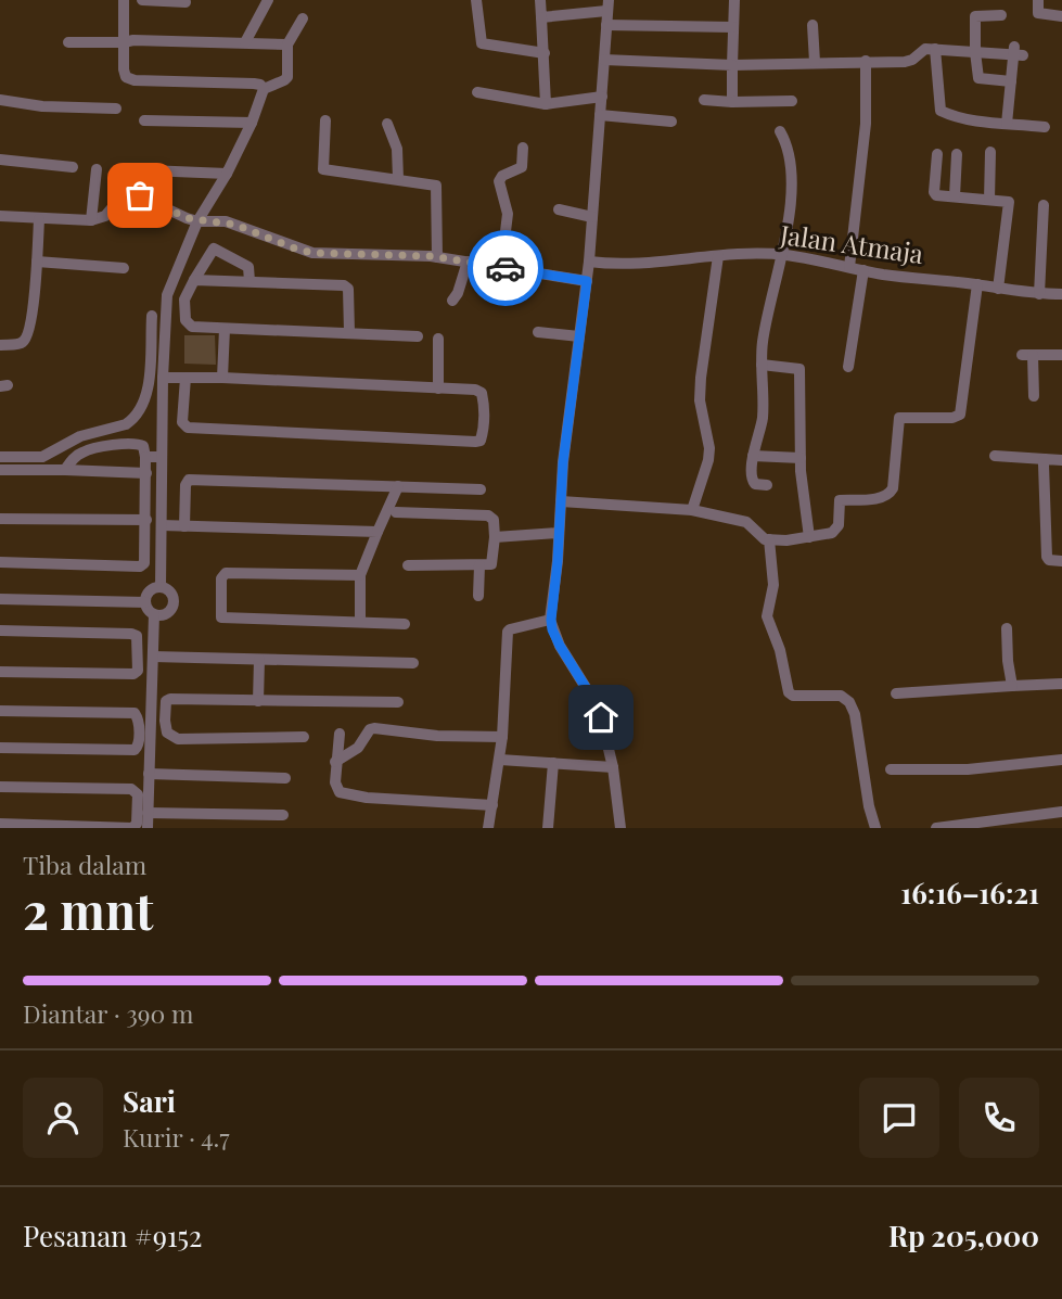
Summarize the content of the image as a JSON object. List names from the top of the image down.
{
  "streets": {
    "street": ["Jalan Atmaja"]
  },
  "page": {
    "heading": ["2 mnt", "Tiba dalam", "16:16–16:21"],
    "panel": [
      "Sari",
      "Kurir · 4.7",
      "Pesanan #9152",
      "Rp 205,000"
    ],
    "bar": "Diantar · 390 m"
  }
}
